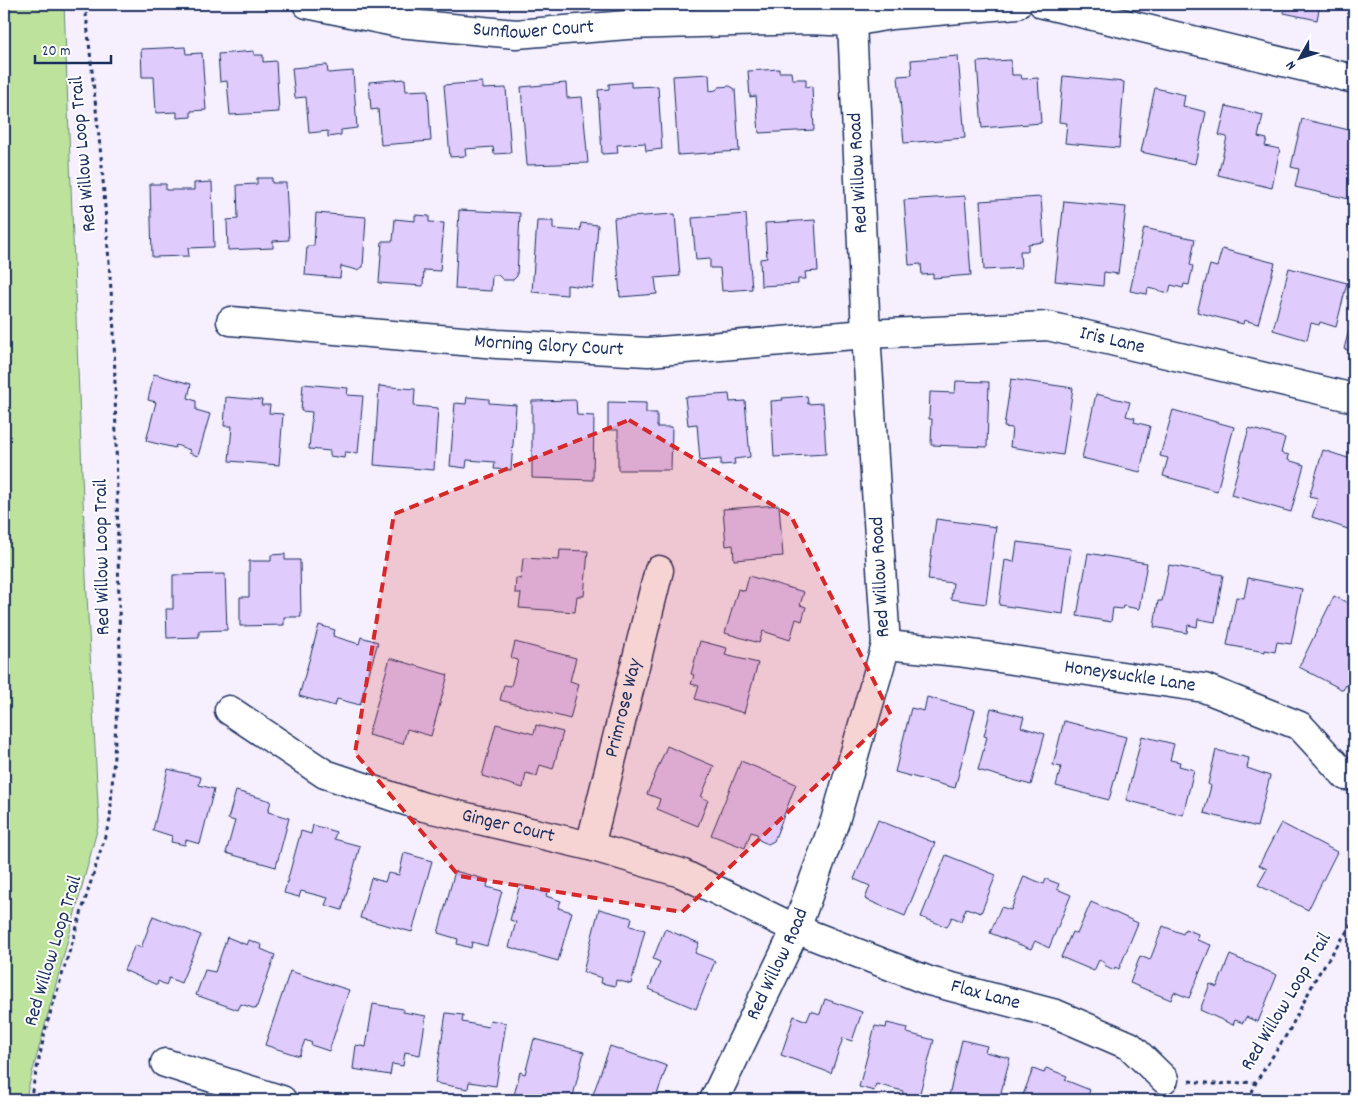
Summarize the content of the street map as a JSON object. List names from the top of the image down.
{
  "streets": {
    "street": [
      "Sunflower Court",
      "Red Willow Road",
      "Iris Lane",
      "Morning Glory Court",
      "Honeysuckle Lane",
      "Primrose Way",
      "Ginger Court",
      "Flax Lane"
    ],
    "path": ["Red Willow Loop Trail"]
  },
  "crossings": [
    ["Sunflower Court", "Red Willow Road"],
    ["Red Willow Road", "Iris Lane"],
    ["Red Willow Road", "Morning Glory Court"],
    ["Red Willow Road", "Honeysuckle Lane"],
    ["Red Willow Road", "Ginger Court"],
    ["Red Willow Road", "Flax Lane"],
    ["Iris Lane", "Morning Glory Court"],
    ["Primrose Way", "Ginger Court"],
    ["Ginger Court", "Flax Lane"]
  ],
  "scale_bar": "20 m",
  "north": "bottom left"
}
